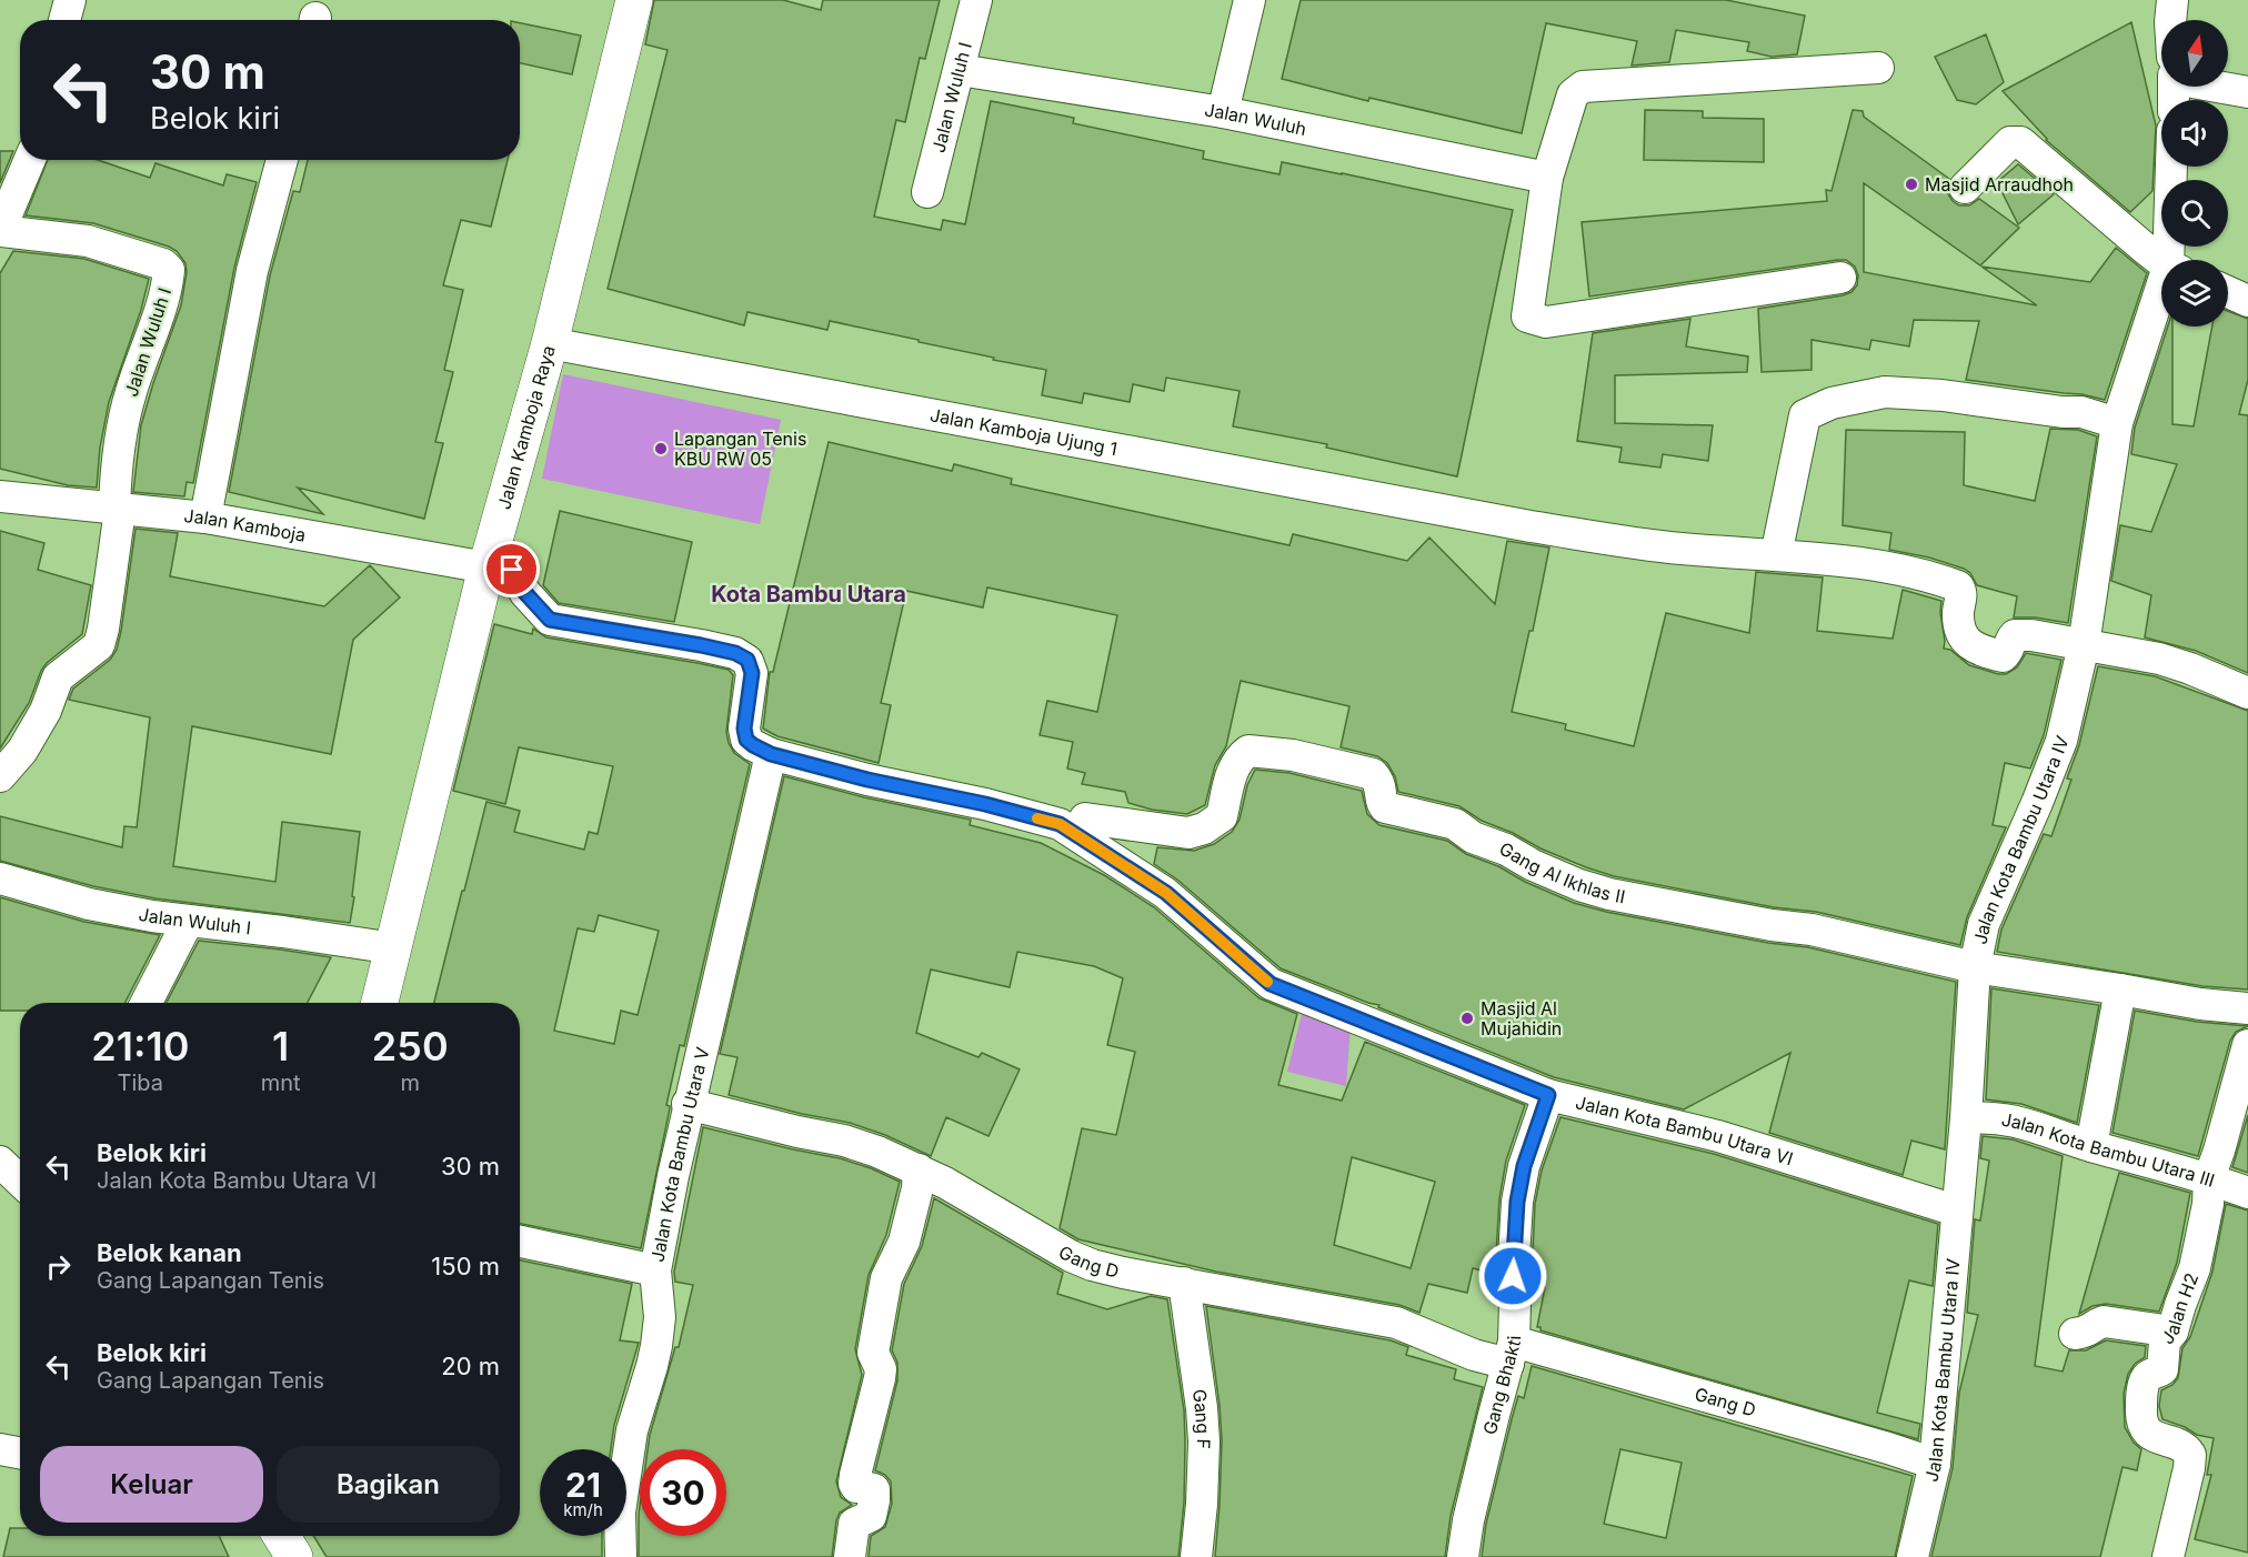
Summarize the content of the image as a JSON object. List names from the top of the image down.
{
  "streets": {
    "street": [
      "Jalan Wuluh I",
      "Jalan Wuluh",
      "Jalan Kamboja Raya",
      "Jalan Kamboja Ujung 1",
      "Jalan Kamboja",
      "Jalan Kota Bambu Utara IV",
      "Gang Al Ikhlas II",
      "Jalan Kota Bambu Utara VI",
      "Jalan Kota Bambu Utara III",
      "Jalan Kota Bambu Utara V",
      "Gang D",
      "Jalan H2",
      "Gang Bhakti",
      "Gang F"
    ]
  },
  "crossings": [
    ["Jalan Wuluh I", "Jalan Wuluh"],
    ["Jalan Wuluh I", "Jalan Kamboja Raya"],
    ["Jalan Wuluh I", "Jalan Kamboja"],
    ["Jalan Kamboja Raya", "Jalan Kamboja Ujung 1"],
    ["Jalan Kamboja Raya", "Jalan Kamboja"],
    ["Jalan Kamboja Ujung 1", "Jalan Kota Bambu Utara IV"],
    ["Jalan Kota Bambu Utara IV", "Gang Al Ikhlas II"],
    ["Jalan Kota Bambu Utara IV", "Jalan Kota Bambu Utara VI"],
    ["Jalan Kota Bambu Utara IV", "Jalan Kota Bambu Utara III"],
    ["Jalan Kota Bambu Utara IV", "Gang D"],
    ["Jalan Kota Bambu Utara VI", "Jalan Kota Bambu Utara V"],
    ["Jalan Kota Bambu Utara VI", "Gang Bhakti"],
    ["Jalan Kota Bambu Utara III", "Jalan H2"],
    ["Jalan Kota Bambu Utara V", "Gang D"],
    ["Gang D", "Gang Bhakti"],
    ["Gang D", "Gang F"]
  ],
  "districts": ["Kota Bambu Utara"],
  "places": ["Masjid Arraudhoh", "Lapangan Tenis KBU RW 05", "Masjid Al Mujahidin"],
  "north": "top",
  "page": {
    "turn": ["30 m", "Belok kiri"],
    "eta": [
      "21:10",
      "Tiba",
      "1",
      "mnt",
      "250",
      "m"
    ],
    "list": [
      {
        "name": "Belok kiri",
        "note": "Jalan Kota Bambu Utara VI",
        "value": "30 m"
      },
      {
        "name": "Belok kanan",
        "note": "Gang Lapangan Tenis",
        "value": "150 m"
      },
      {
        "name": "Belok kiri",
        "note": "Gang Lapangan Tenis",
        "value": "20 m"
      }
    ],
    "buttons": ["Keluar", "Bagikan"],
    "speed": "21 km/h",
    "limit": "30"
  }
}
